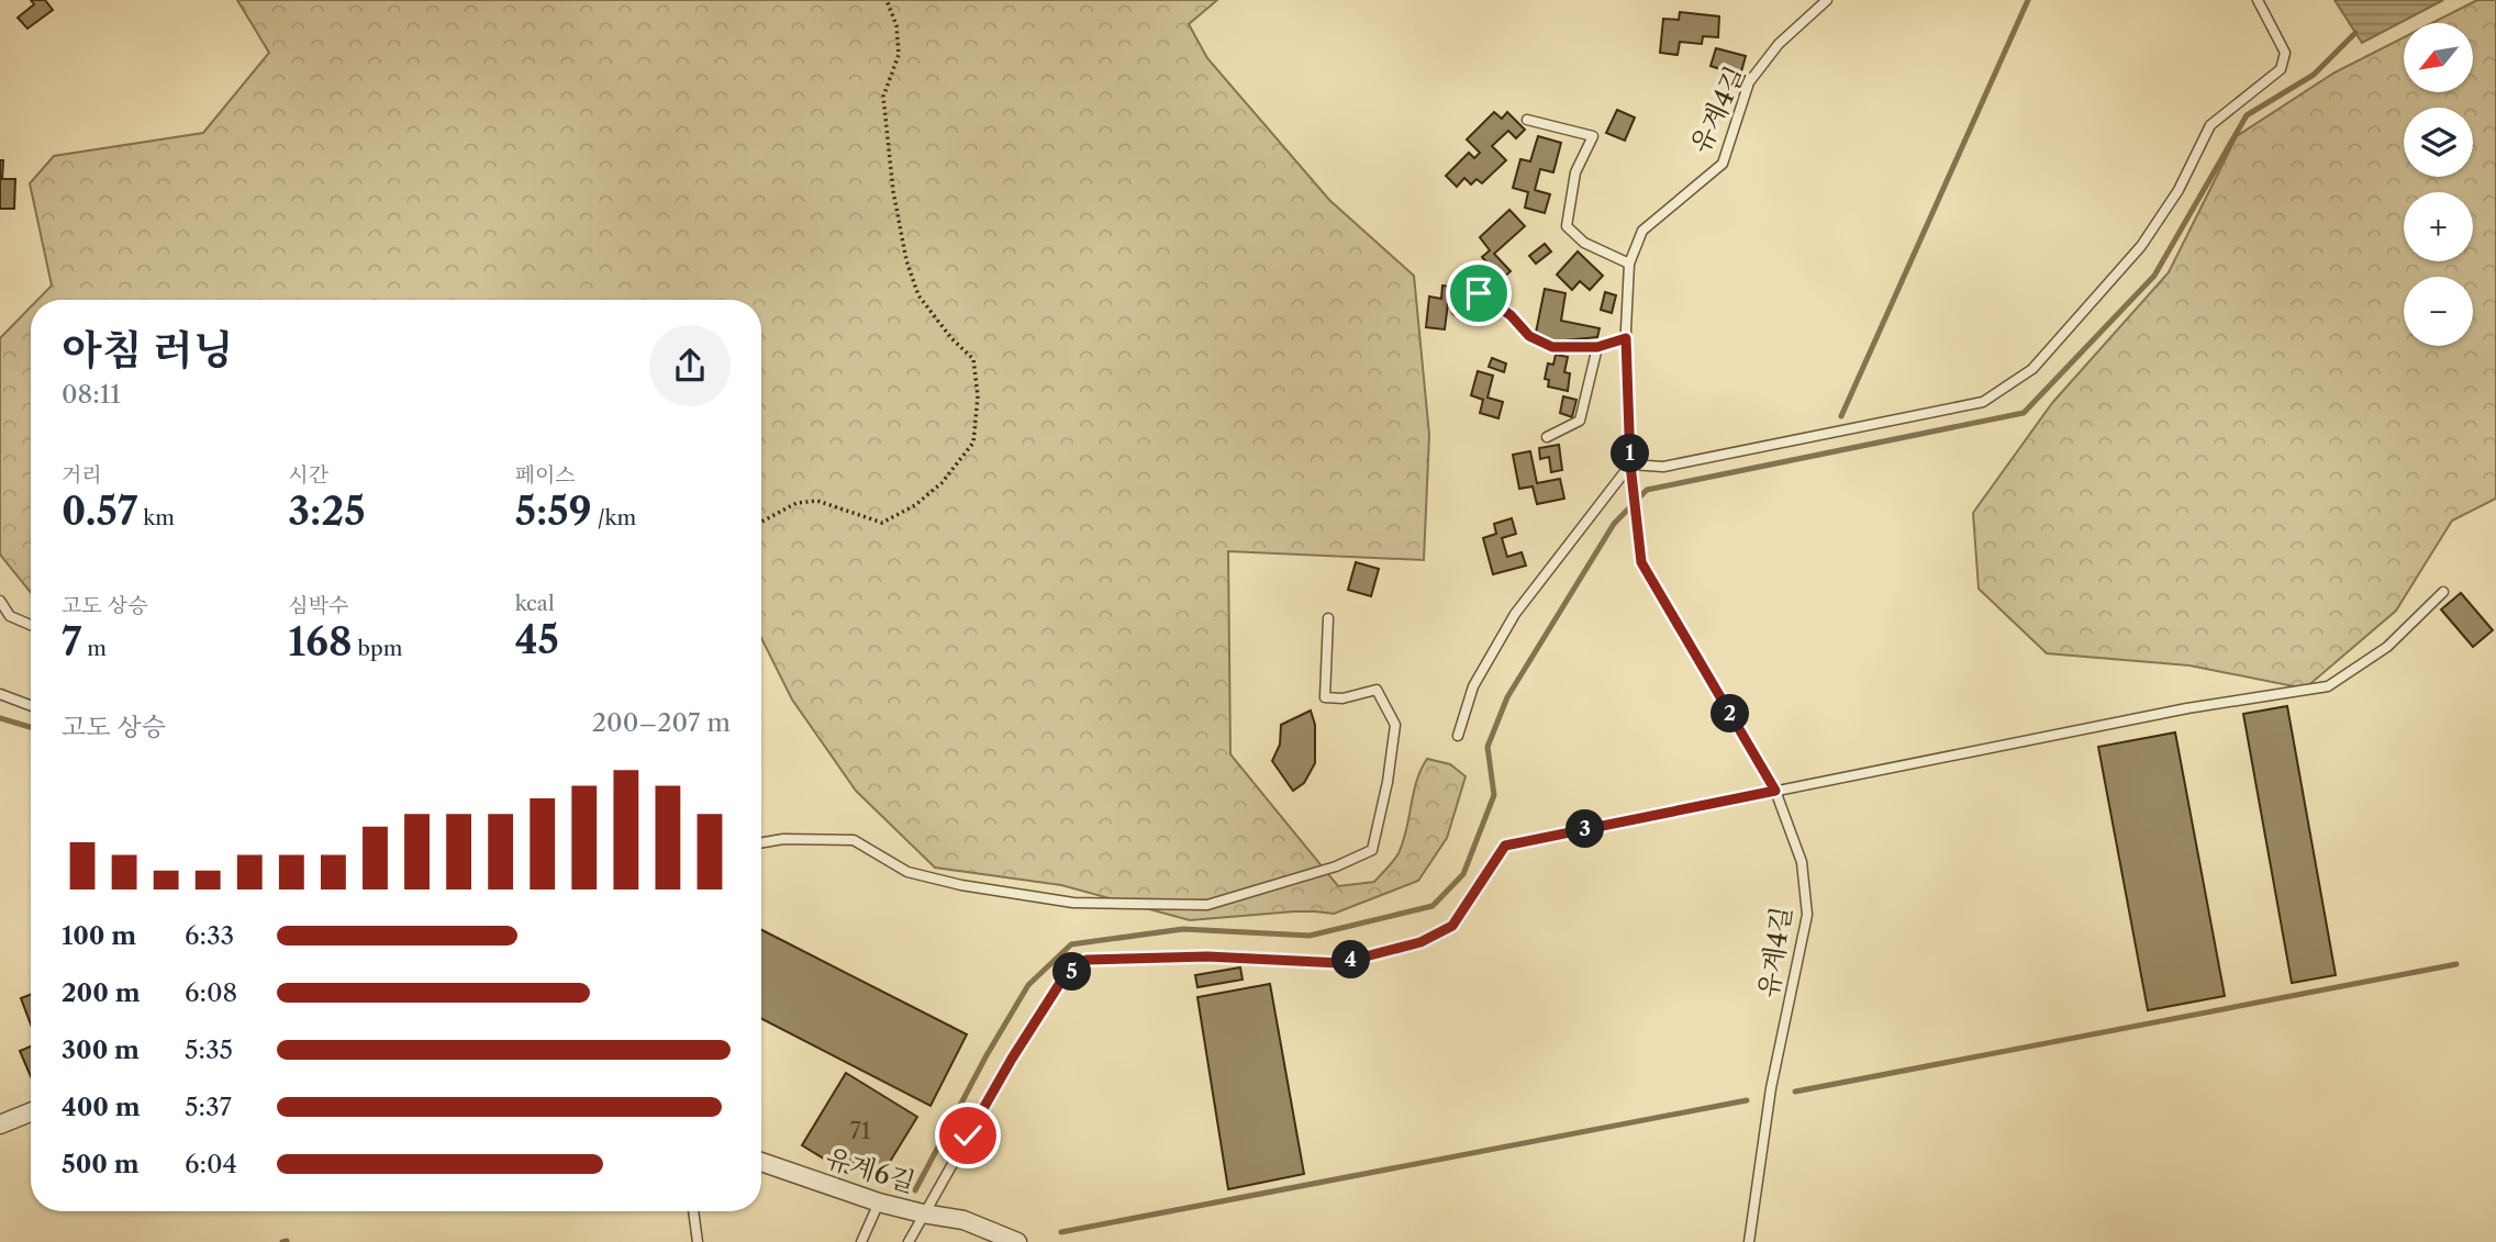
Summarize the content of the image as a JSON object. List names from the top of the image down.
{
  "streets": {
    "street": ["유계6길"],
    "lane": ["유계4길"]
  },
  "house_numbers": ["71"],
  "north": "bottom left",
  "page": {
    "map_buttons": ["+", "−"],
    "heading": ["아침 러닝", "08:11"],
    "stats": [
      ["거리", "0.57 km"],
      ["시간", "3:25"],
      ["페이스", "5:59 /km"],
      ["고도 상승", "7 m"],
      ["심박수", "168 bpm"],
      ["kcal", "45"]
    ],
    "pins": [
      "1",
      "2",
      "3",
      "4",
      "5"
    ],
    "chart": ["고도 상승", "200–207 m"],
    "list": [
      {
        "name": "100 m",
        "note": "6:33"
      },
      {
        "name": "200 m",
        "note": "6:08"
      },
      {
        "name": "300 m",
        "note": "5:35"
      },
      {
        "name": "400 m",
        "note": "5:37"
      },
      {
        "name": "500 m",
        "note": "6:04"
      }
    ]
  }
}
